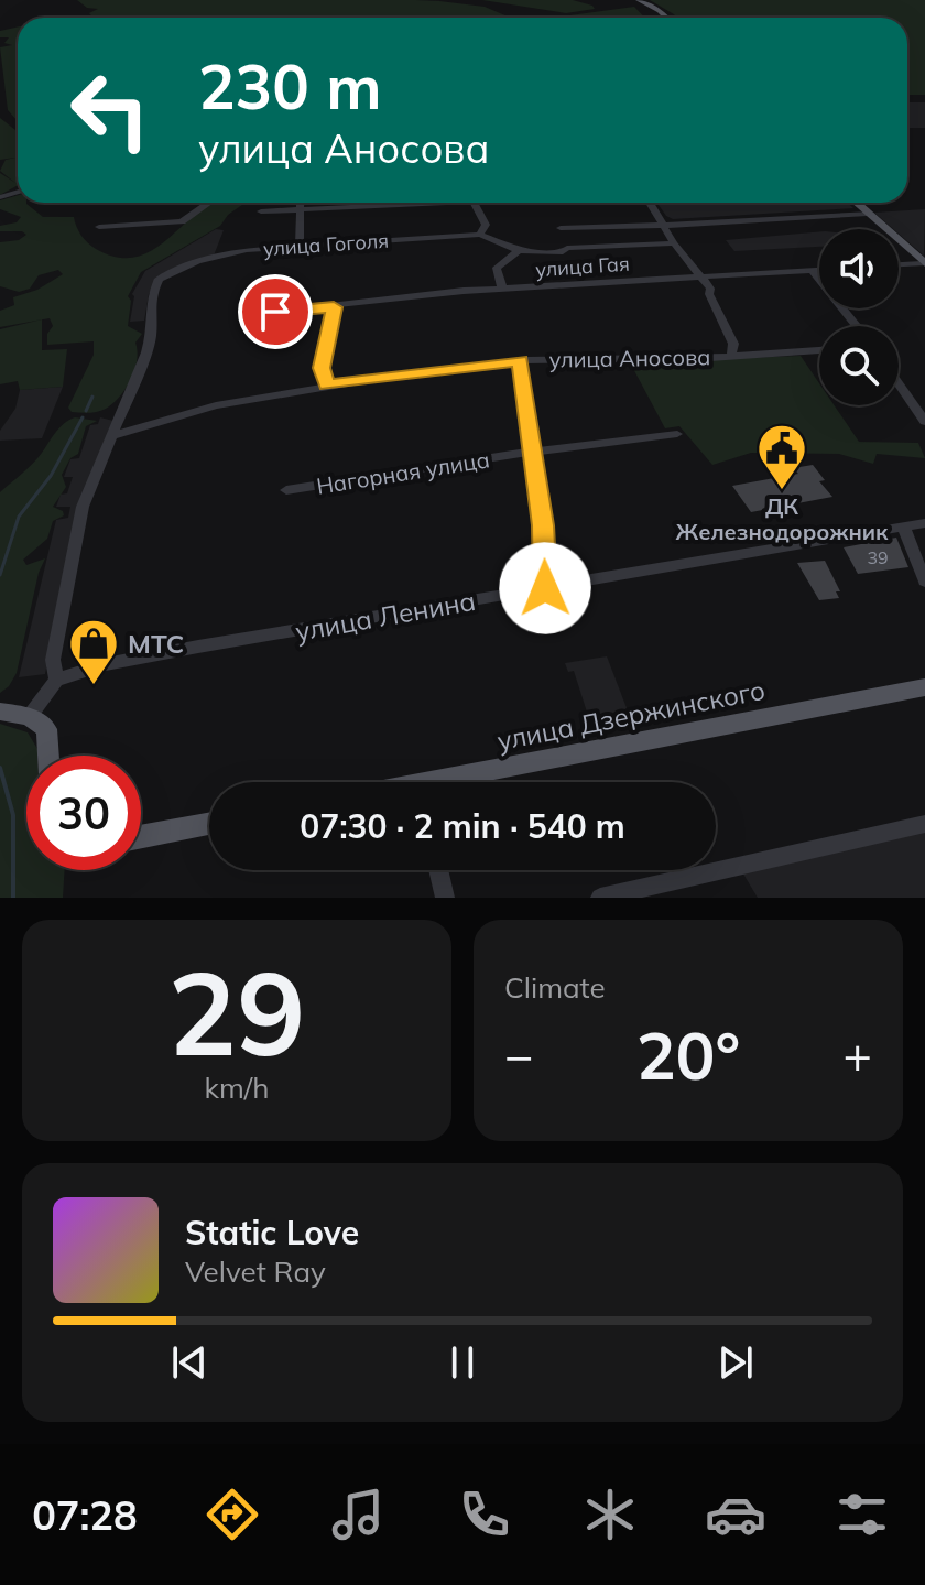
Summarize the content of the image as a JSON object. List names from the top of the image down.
{
  "streets": {
    "main road": ["улица Дзержинского"],
    "street": [
      "улица Гоголя",
      "улица Гая",
      "улица Аносова",
      "Нагорная улица",
      "улица Ленина"
    ]
  },
  "crossings": [
    ["улица Гоголя", "улица Аносова"]
  ],
  "places": {
    "public building": ["ДК Железнодорожник"],
    "shop": ["МТС"]
  },
  "house_numbers": ["39"],
  "page": {
    "turn": ["230 m", "улица Аносова"],
    "limit": "30",
    "trip": "07:30 · 2 min · 540 m",
    "tile": [
      ["29", "km/h"],
      "Climate"
    ],
    "heat": ["−", "20°", "+"],
    "song": ["Static Love", "Velvet Ray"],
    "tabs": "07:28"
  }
}
